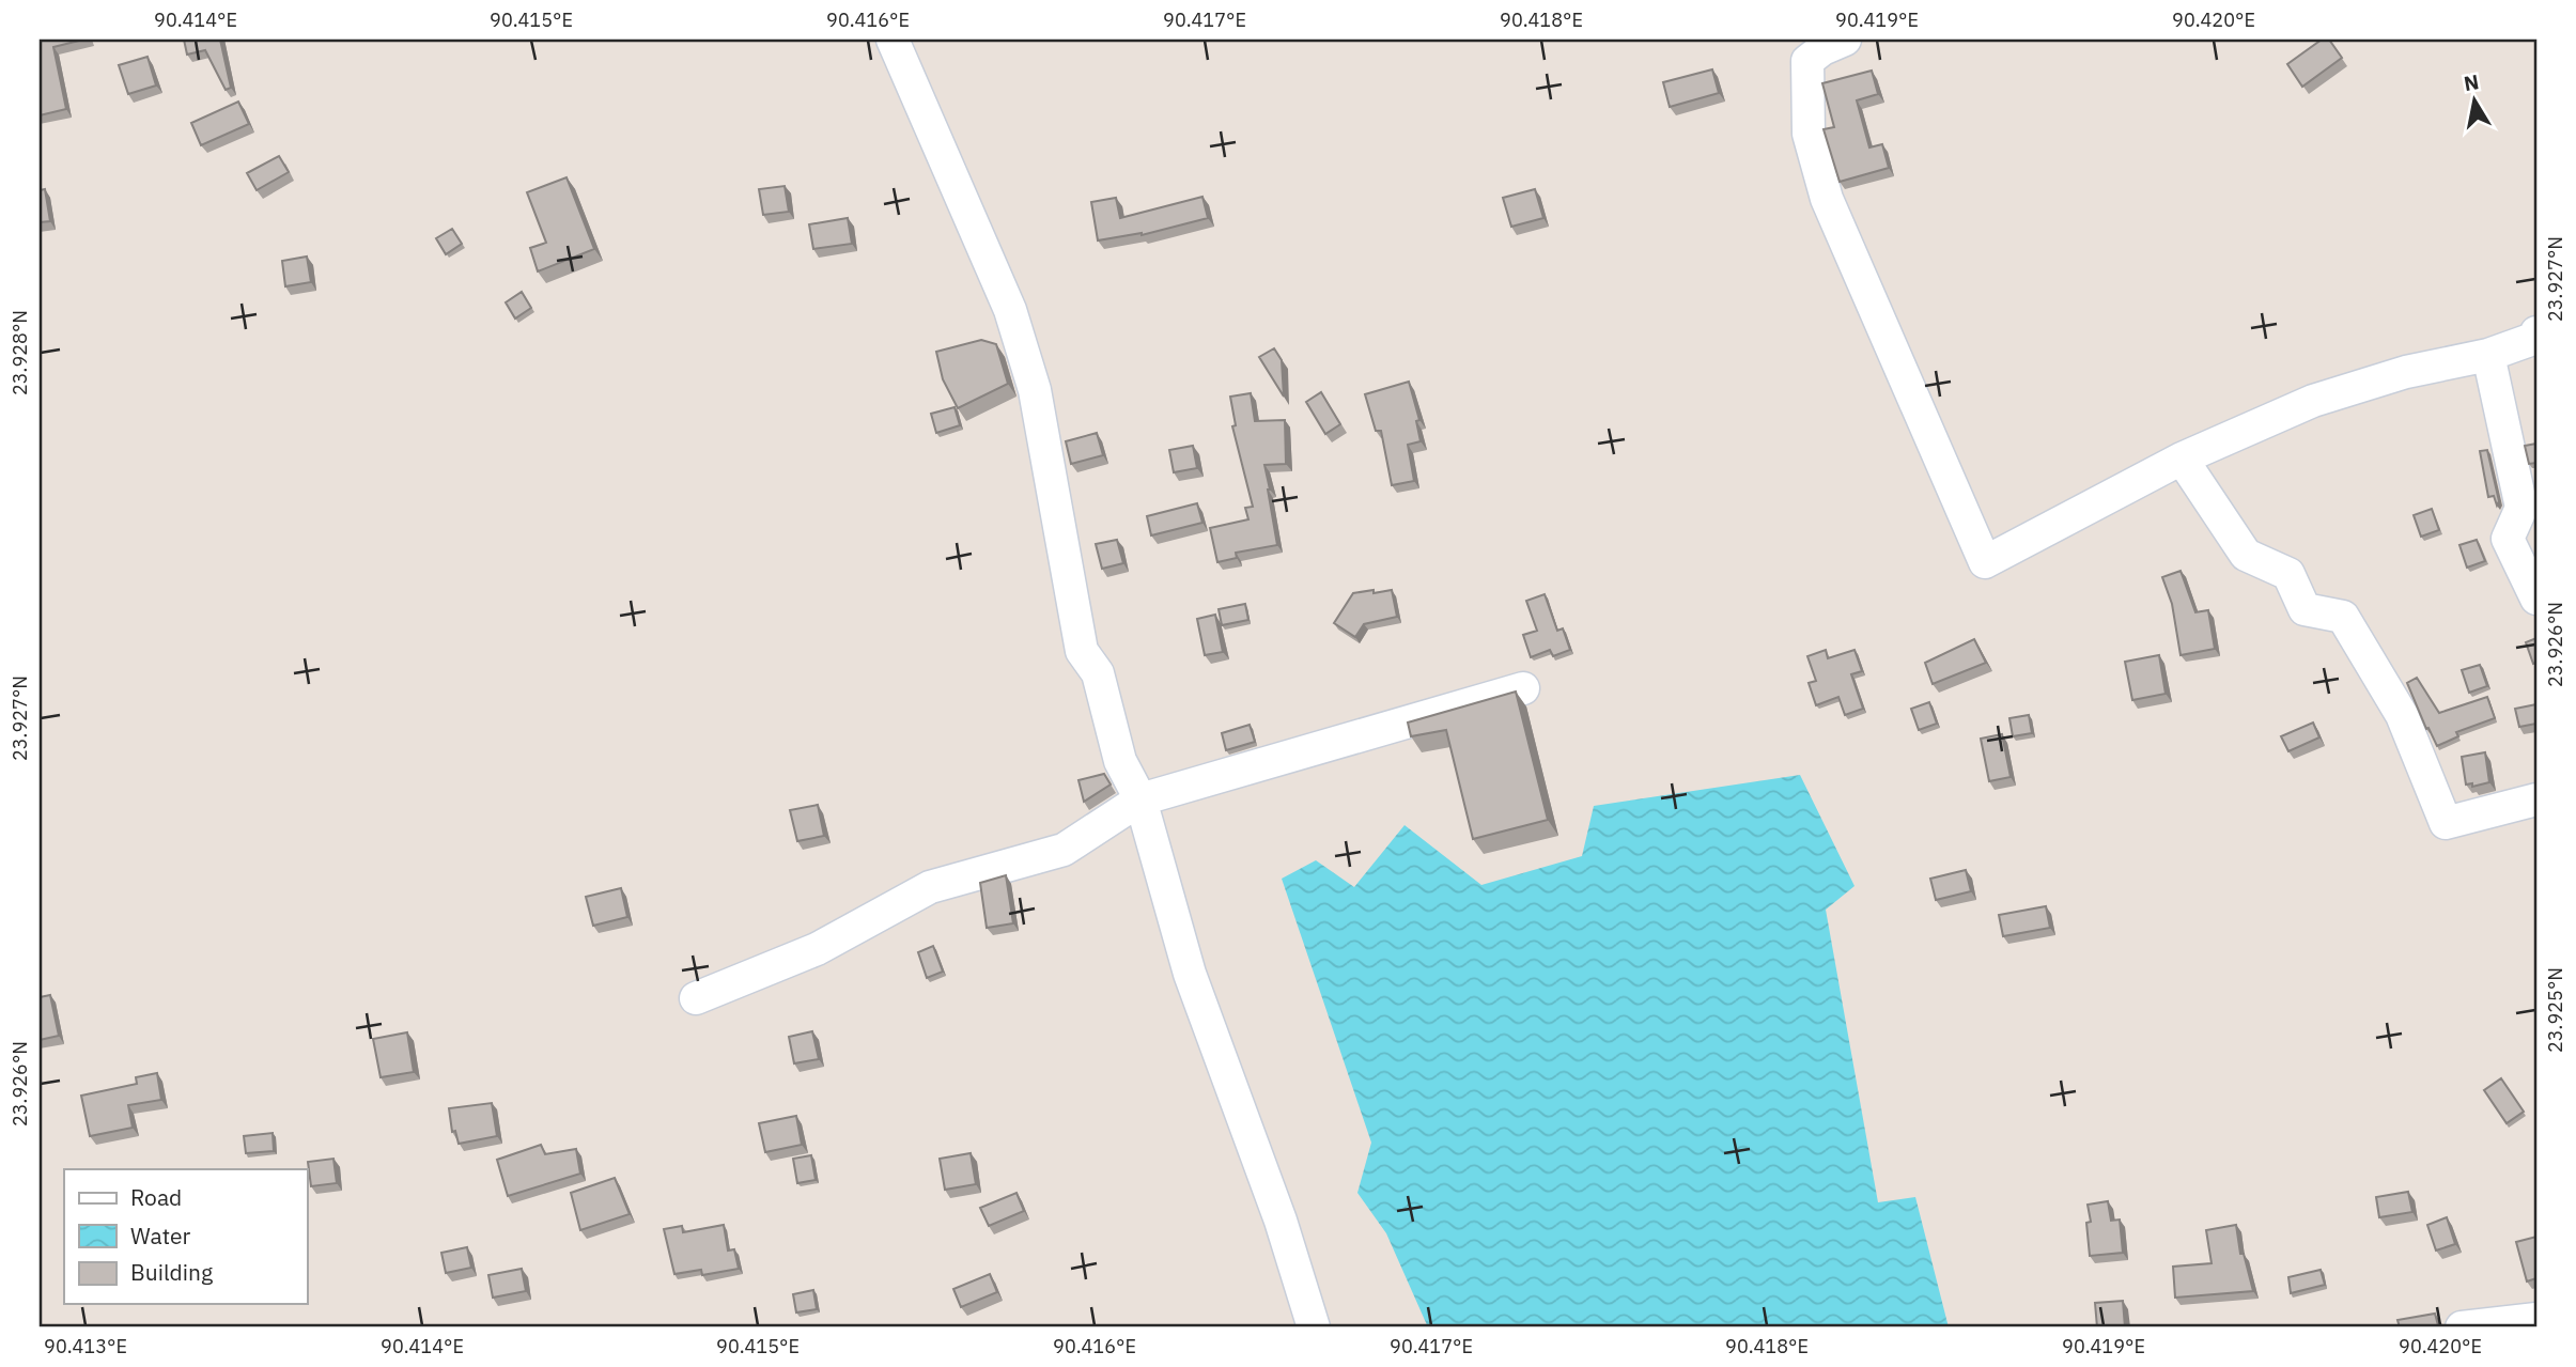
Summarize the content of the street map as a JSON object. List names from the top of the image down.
{
  "legend": ["Road", "Water", "Building"],
  "north": "top",
  "coordinates": [
    "90.414°E",
    "90.415°E",
    "90.416°E",
    "90.417°E",
    "90.418°E",
    "90.419°E",
    "90.420°E",
    "23.927°N",
    "23.928°N",
    "23.926°N",
    "23.925°N",
    "90.413°E"
  ]
}
